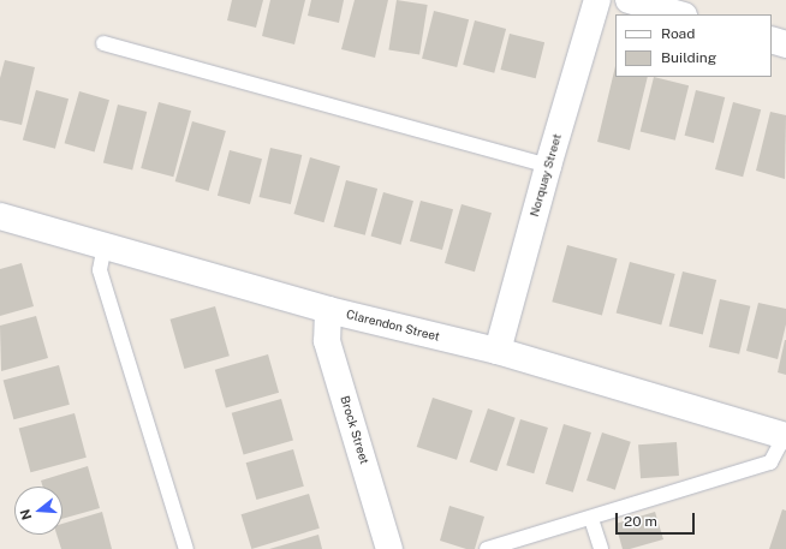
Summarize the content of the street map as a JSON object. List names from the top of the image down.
{
  "streets": {
    "street": ["Norquay Street", "Clarendon Street", "Brock Street"]
  },
  "crossings": [
    ["Norquay Street", "Clarendon Street"],
    ["Clarendon Street", "Brock Street"]
  ],
  "legend": ["Road", "Building"],
  "scale_bar": "20 m",
  "north": "left"
}
